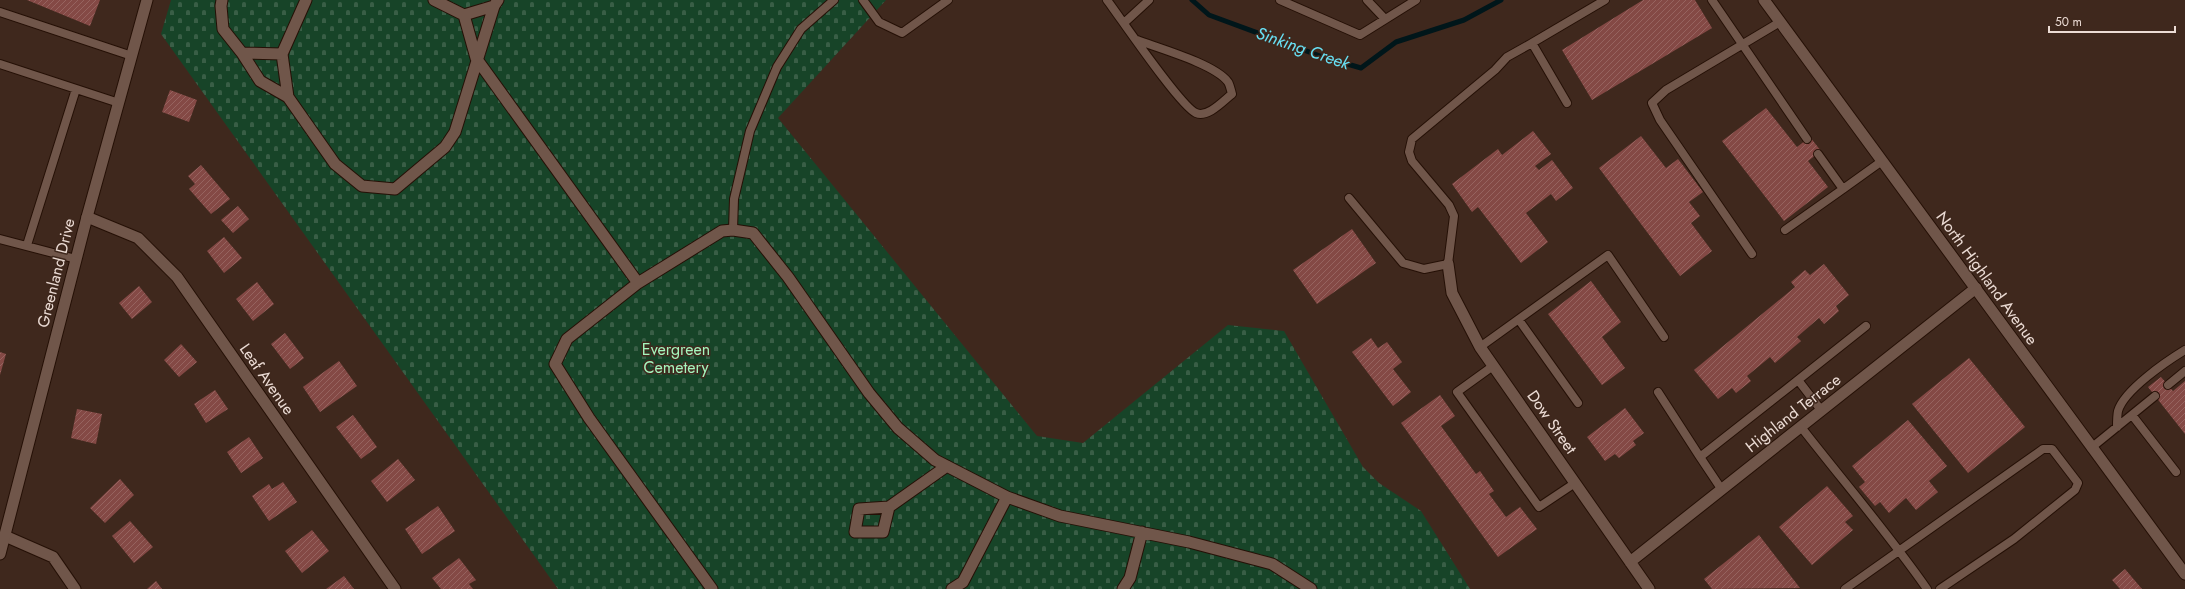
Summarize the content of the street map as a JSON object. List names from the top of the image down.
{
  "streets": {
    "street": [
      "Greenland Drive",
      "North Highland Avenue",
      "Leaf Avenue",
      "Highland Terrace",
      "Dow Street"
    ]
  },
  "crossings": [
    ["Greenland Drive", "Leaf Avenue"],
    ["North Highland Avenue", "Highland Terrace"],
    ["Highland Terrace", "Dow Street"]
  ],
  "water": ["Sinking Creek"],
  "parks": ["Evergreen Cemetery"],
  "scale_bar": "50 m"
}
